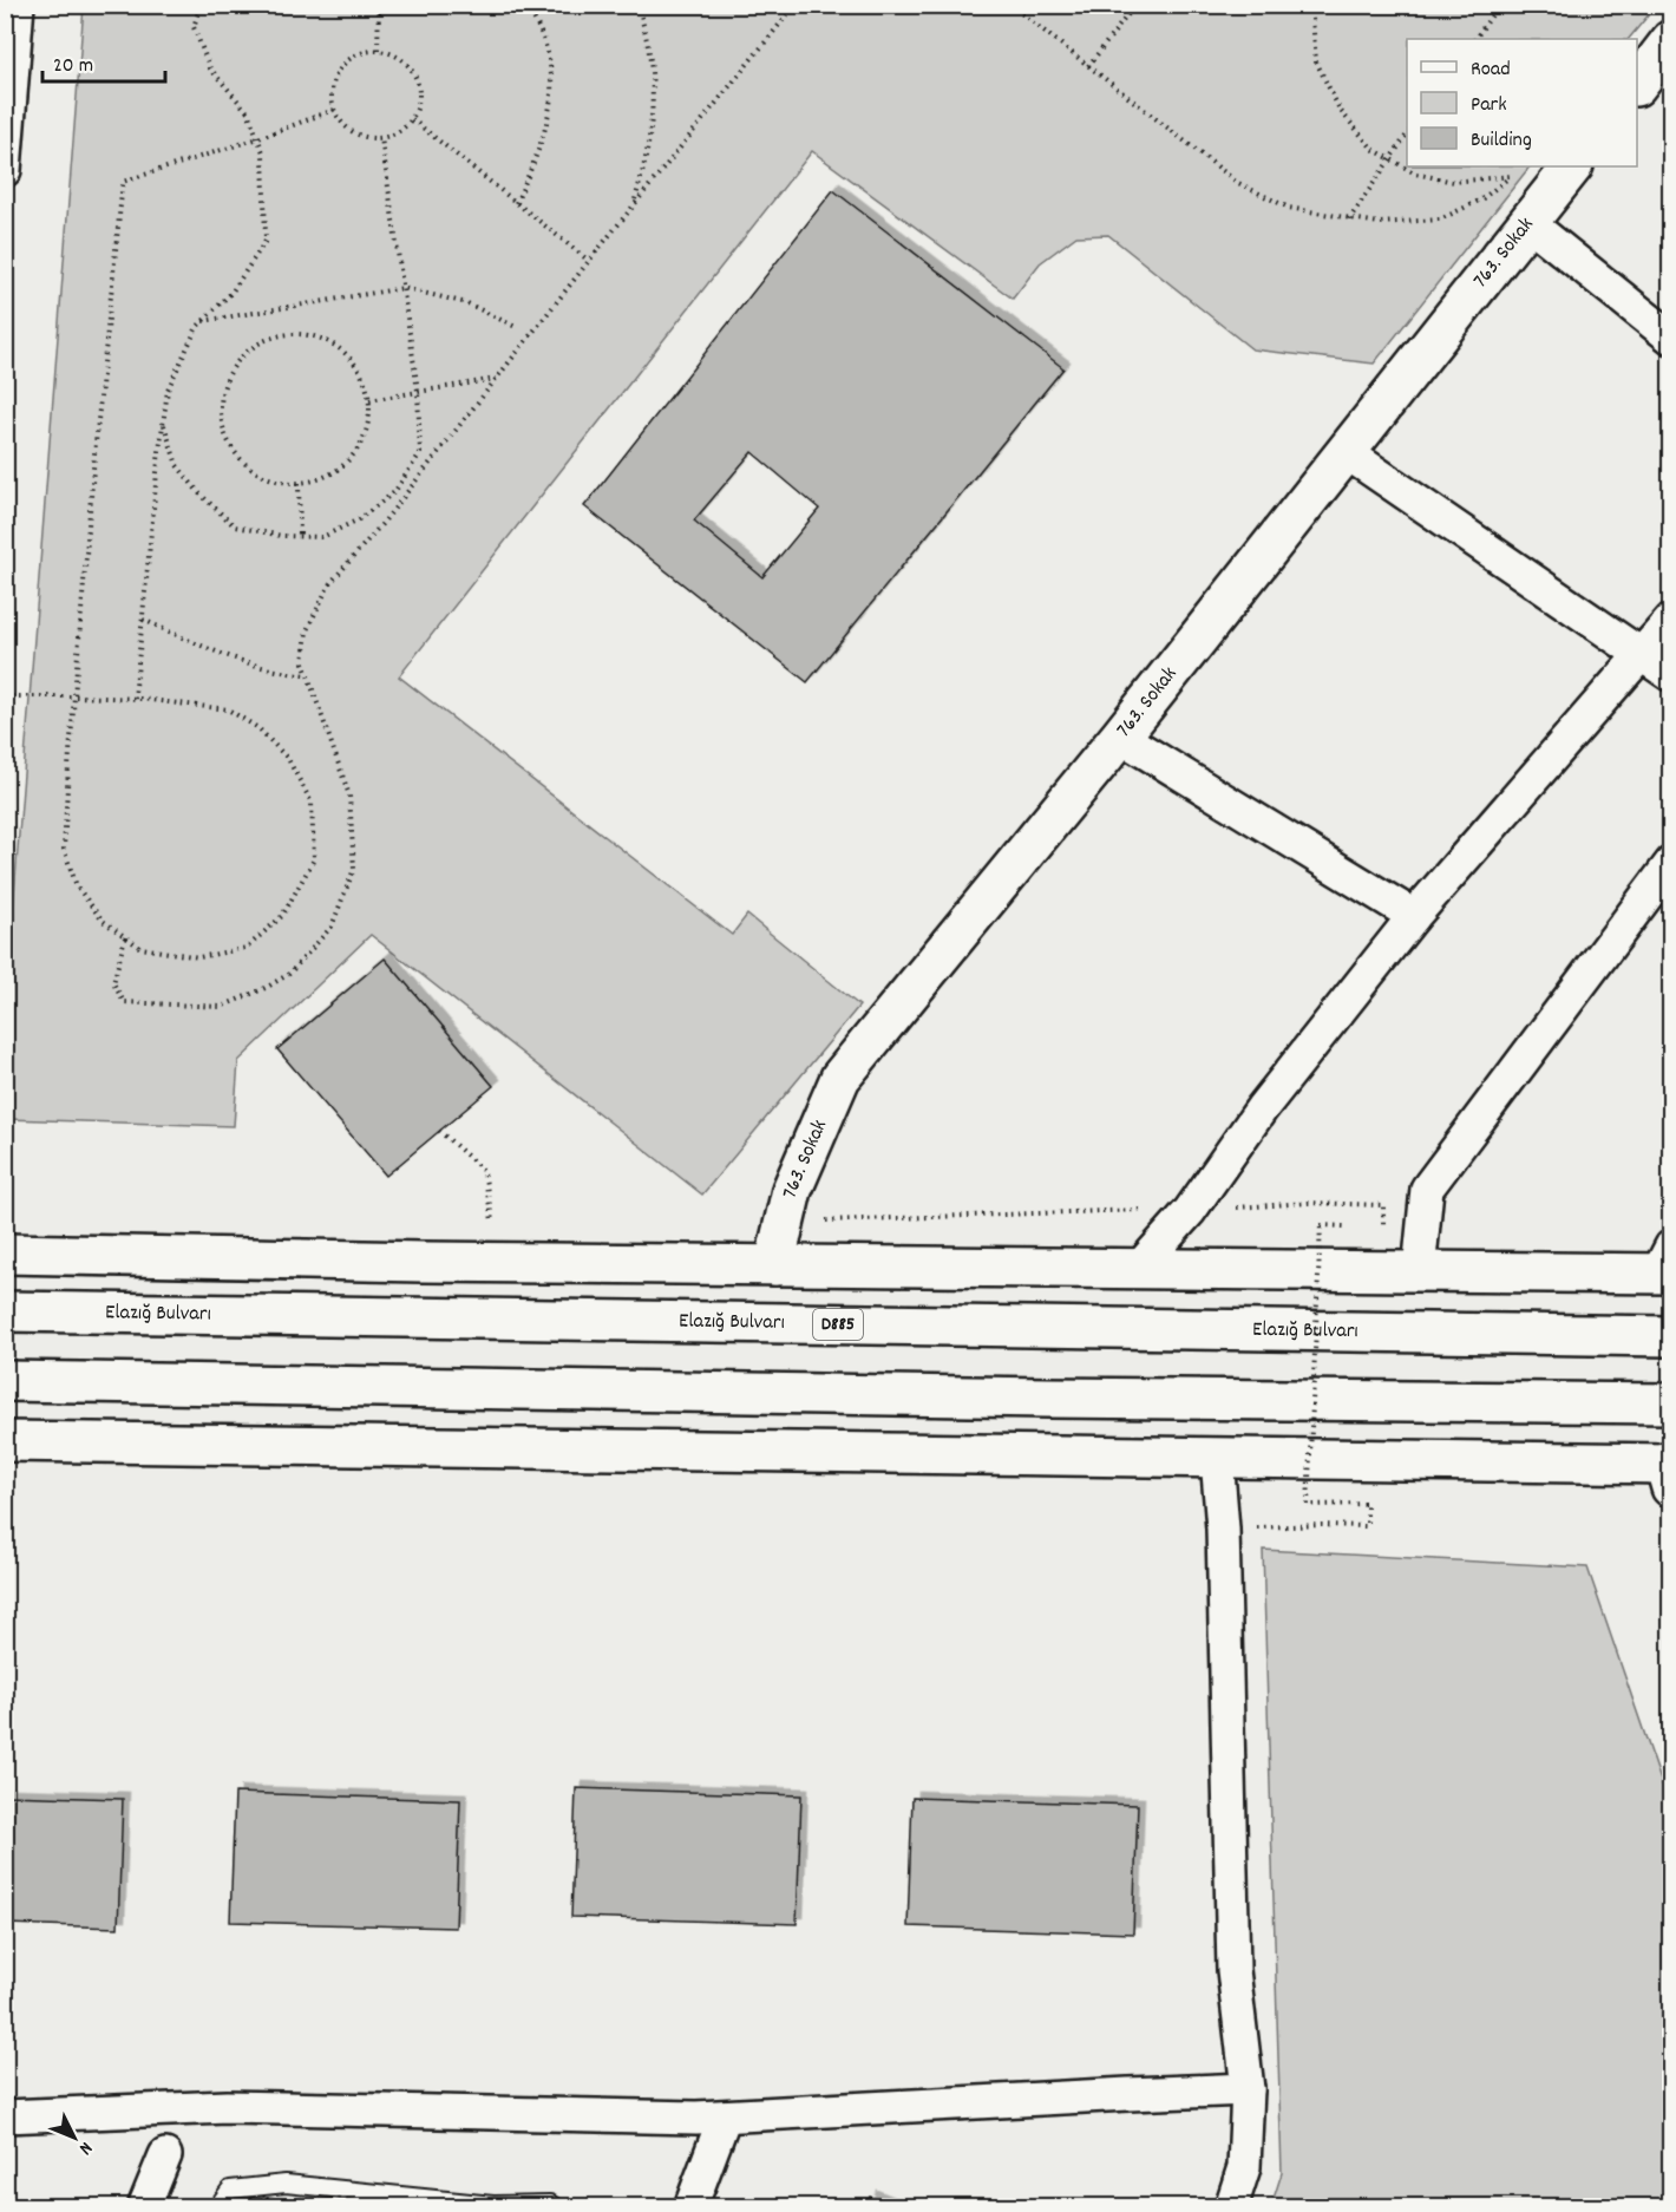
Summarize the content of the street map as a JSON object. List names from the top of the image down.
{
  "streets": {
    "main road": ["763. Sokak", "Elazığ Bulvarı", "D885"]
  },
  "legend": ["Road", "Park", "Building"],
  "scale_bar": "20 m",
  "north": "bottom right"
}
